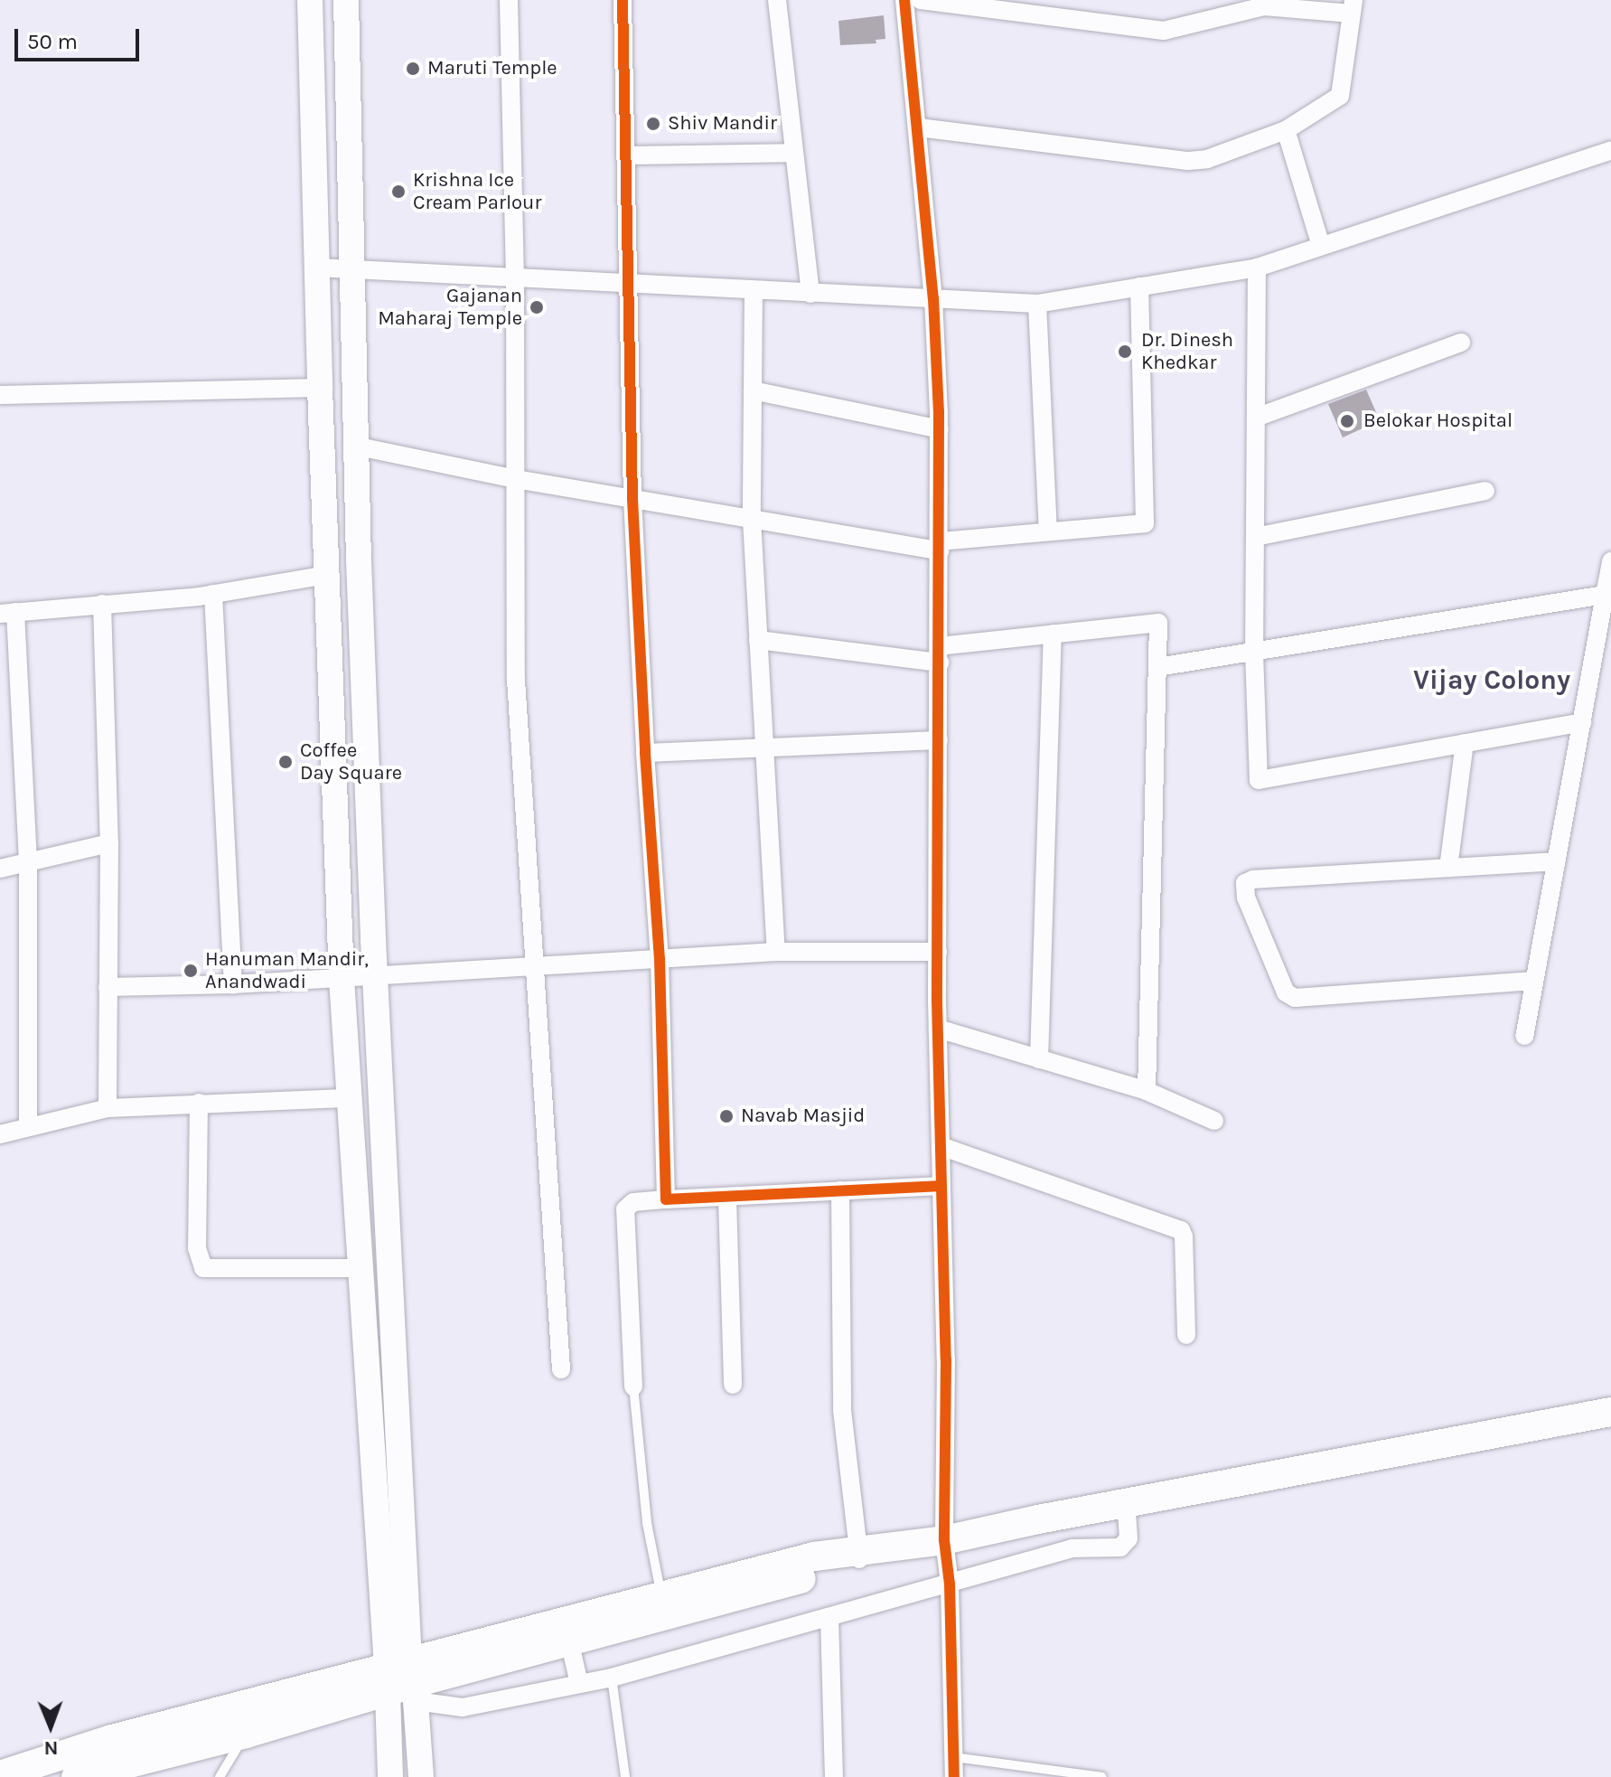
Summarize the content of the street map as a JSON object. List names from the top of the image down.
{
  "districts": ["Vijay Colony"],
  "places": [
    "Maruti Temple",
    "Shiv Mandir",
    "Krishna Ice Cream Parlour",
    "Gajanan Maharaj Temple",
    "Dr. Dinesh Khedkar",
    "Belokar Hospital",
    "Coffee Day Square",
    "Hanuman Mandir, Anandwadi",
    "Navab Masjid"
  ],
  "scale_bar": "50 m",
  "north": "bottom"
}
